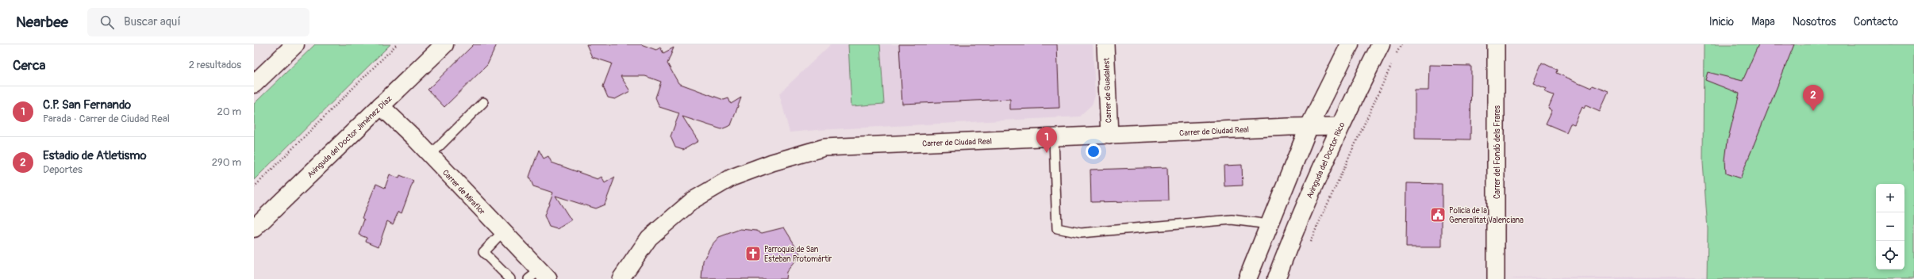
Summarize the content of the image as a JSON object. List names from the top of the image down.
{
  "streets": {
    "street": [
      "Carrer de Guadalest",
      "Carrer de Ciudad Real",
      "Avinguda del Doctor Jiménez Díaz",
      "Carrer del Fondó dels Frares",
      "Avinguda del Doctor Rico",
      "Carrer de Miraflor"
    ]
  },
  "crossings": [
    ["Carrer de Guadalest", "Carrer de Ciudad Real"],
    ["Carrer de Ciudad Real", "Avinguda del Doctor Rico"],
    ["Avinguda del Doctor Jiménez Díaz", "Carrer de Miraflor"]
  ],
  "places": {
    "public building": ["Policia de la Generalitat Valenciana"],
    "church": ["Parroquia de San Esteban Protomártir"]
  },
  "page": {
    "header": "Nearbee",
    "search": "Buscar aquí",
    "nav": [
      "Inicio",
      "Mapa",
      "Nosotros",
      "Contacto"
    ],
    "heading": ["Cerca", "2 resultados"],
    "pins": ["2", "1"],
    "list": [
      {
        "mark": "1",
        "name": "C.P. San Fernando",
        "note": "Parada · Carrer de Ciudad Real",
        "value": "20 m"
      },
      {
        "mark": "2",
        "name": "Estadio de Atletismo",
        "note": "Deportes",
        "value": "290 m"
      }
    ],
    "map_buttons": ["+", "−"]
  }
}
